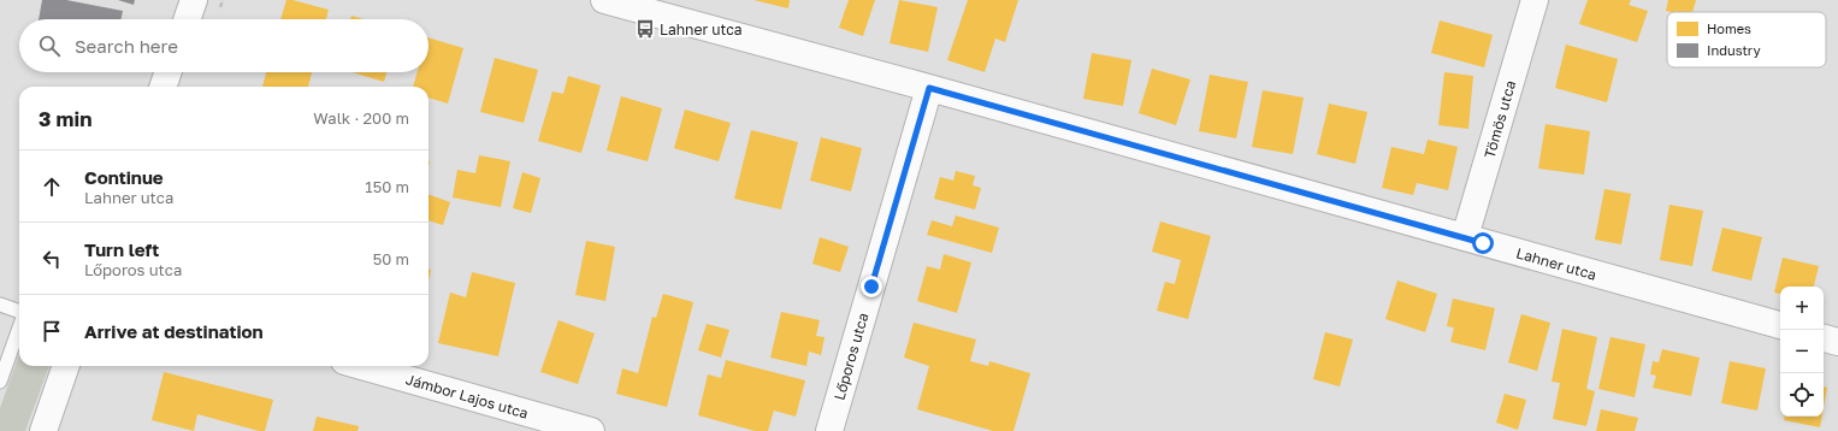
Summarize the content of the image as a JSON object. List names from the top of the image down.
{
  "streets": {
    "street": [
      "Tömös utca",
      "Lahner utca",
      "Lőporos utca",
      "Jámbor Lajos utca"
    ]
  },
  "crossings": [
    ["Tömös utca", "Lahner utca"],
    ["Lahner utca", "Lőporos utca"]
  ],
  "places": {
    "bus stop": ["Lahner utca"]
  },
  "legend": ["Homes", "Industry"],
  "page": {
    "search": "Search here",
    "heading": ["3 min", "Walk · 200 m"],
    "list": [
      ["Continue", "Lahner utca", "150 m"],
      ["Turn left", "Lőporos utca", "50 m"],
      "Arrive at destination"
    ],
    "map_buttons": ["+", "−"]
  }
}
